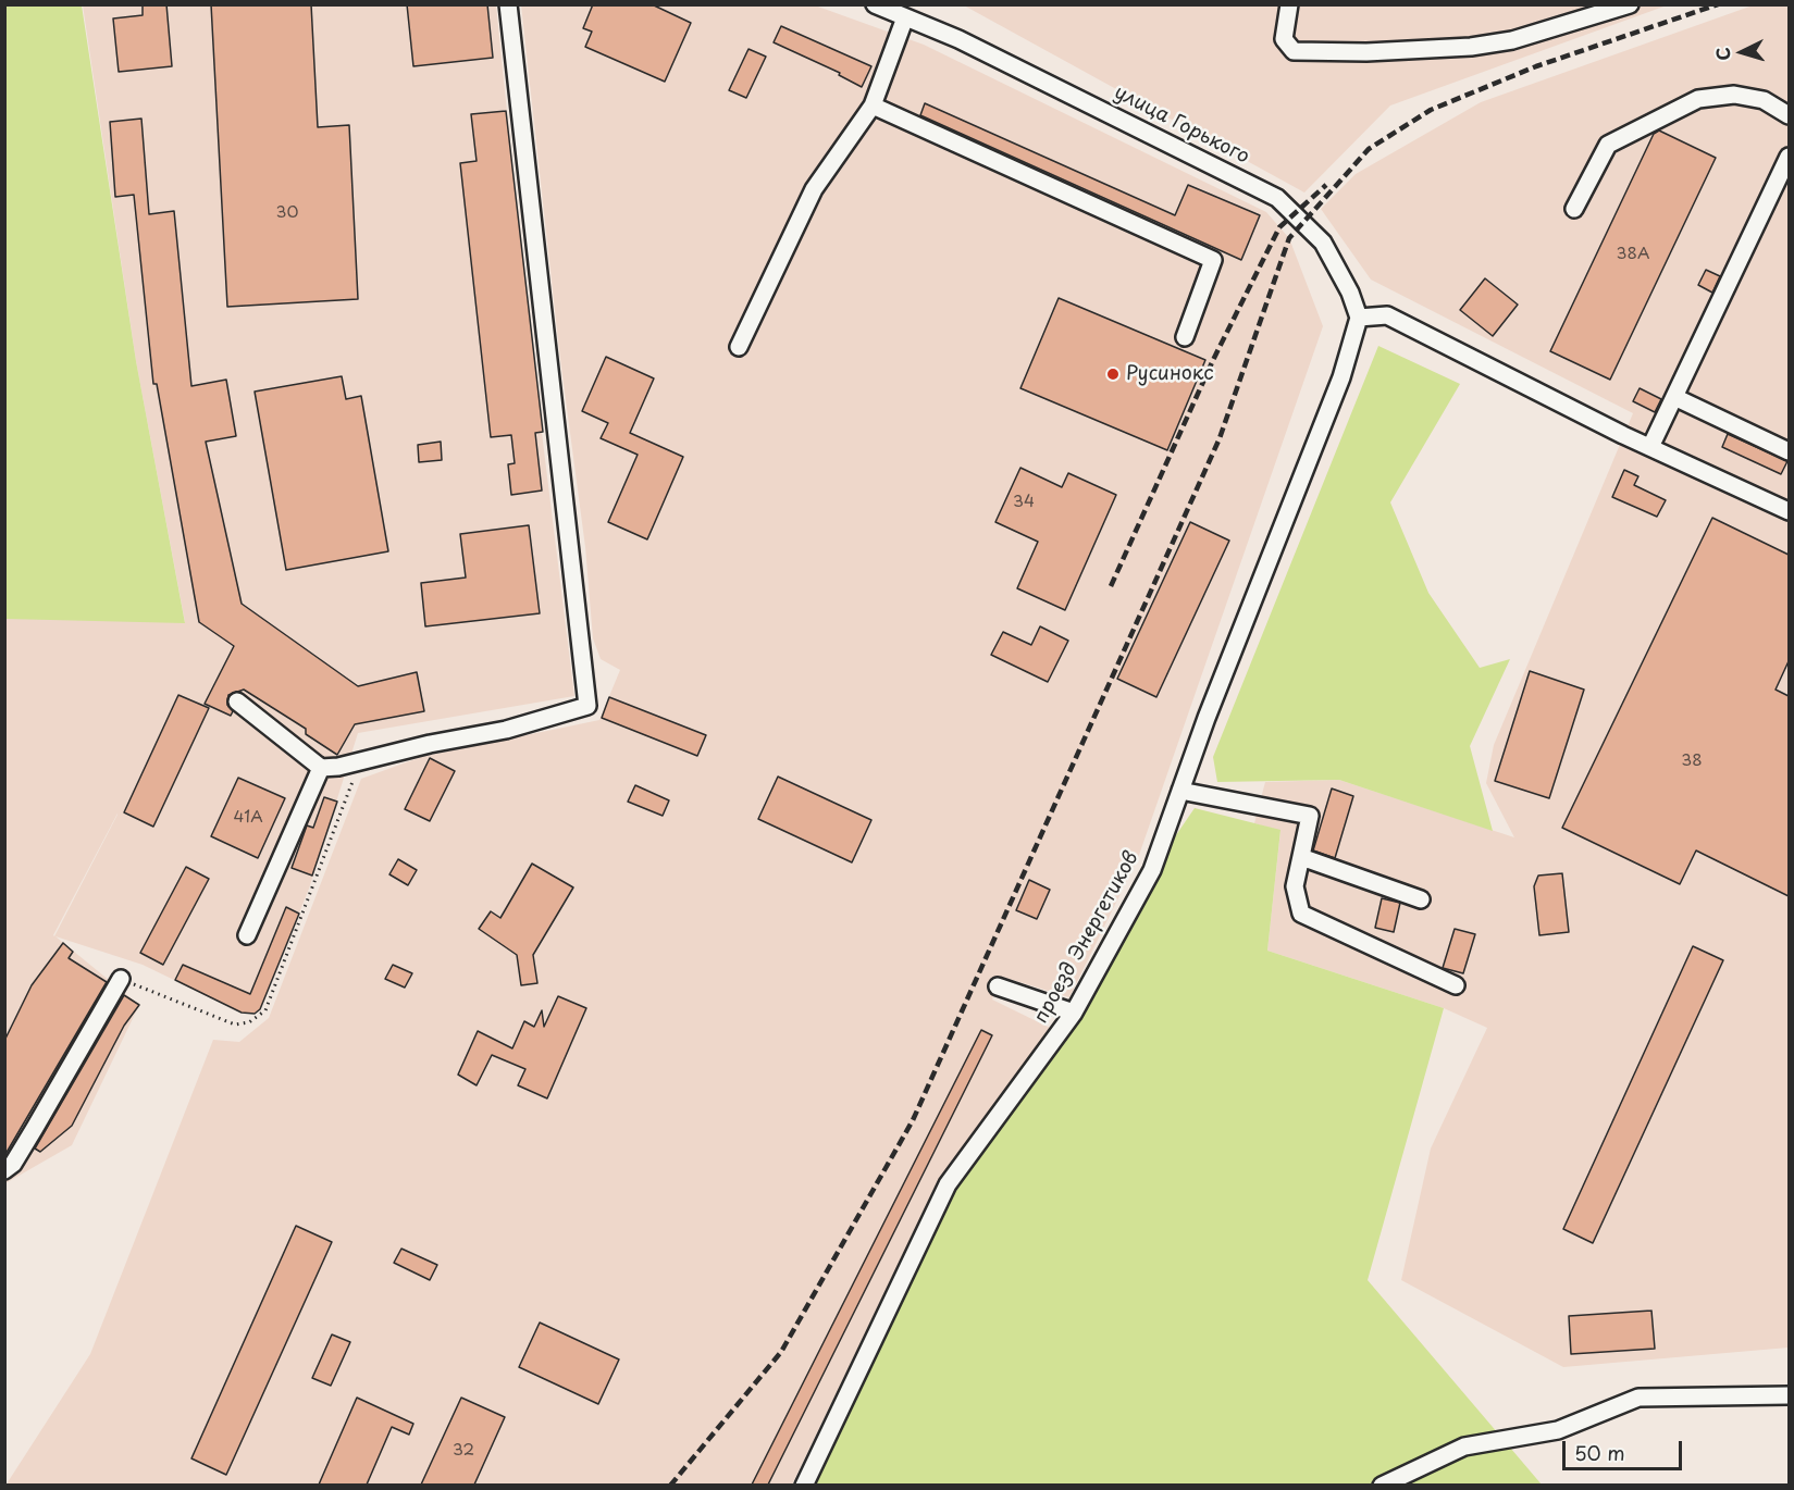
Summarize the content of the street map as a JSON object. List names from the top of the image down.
{
  "streets": {
    "street": ["улица Горького", "проезд Энергетиков"]
  },
  "crossings": [
    ["улица Горького", "проезд Энергетиков"]
  ],
  "places": ["Русинокс"],
  "house_numbers": [
    "30",
    "38А",
    "34",
    "38",
    "41А",
    "32"
  ],
  "scale_bar": "50 m",
  "north": "left"
}
